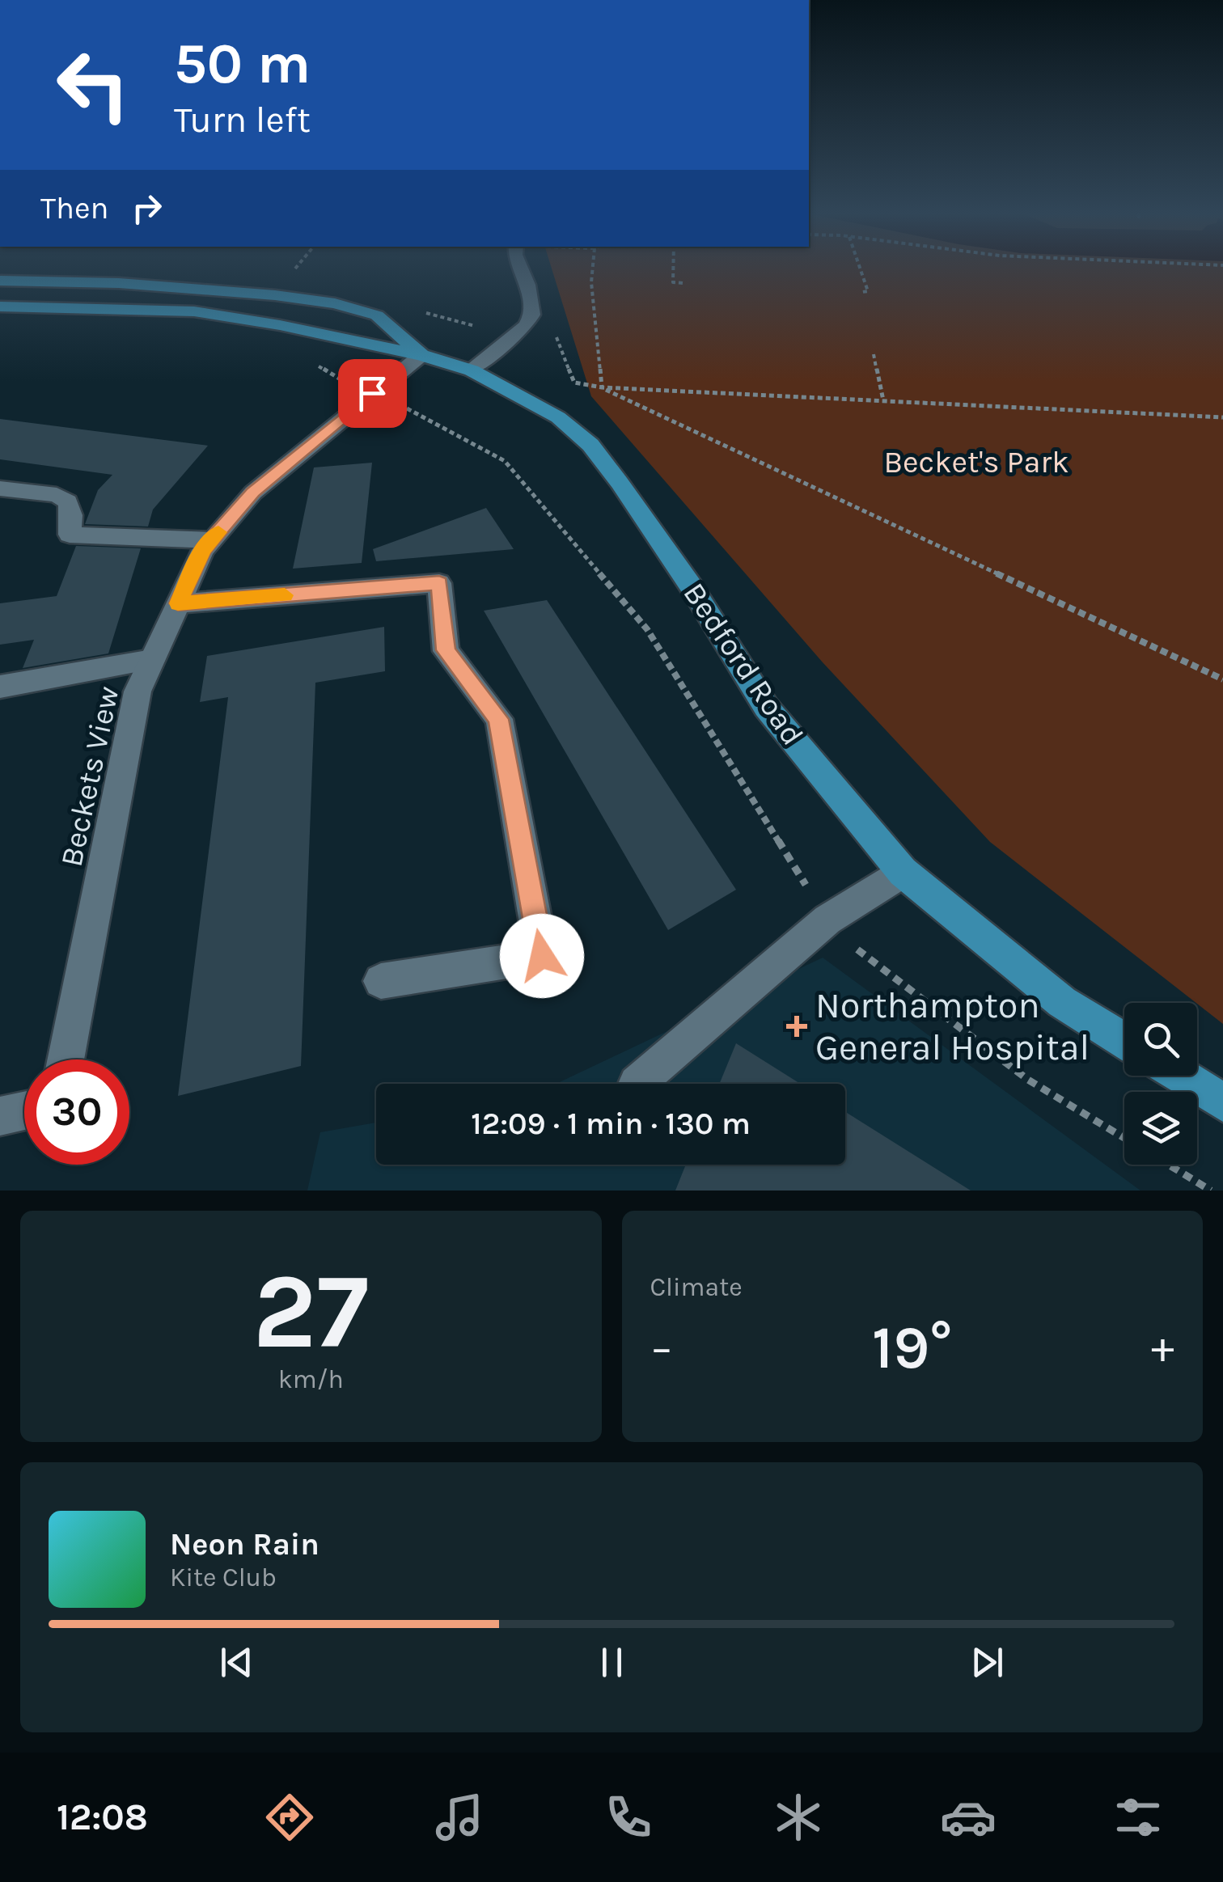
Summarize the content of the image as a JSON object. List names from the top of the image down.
{
  "streets": {
    "main road": ["Bedford Road"],
    "street": ["Beckets View"]
  },
  "crossings": [
    ["Bedford Road", "Beckets View"]
  ],
  "parks": ["Becket's Park"],
  "places": {
    "health": ["Northampton General Hospital"]
  },
  "page": {
    "turn": ["50 m", "Turn left"],
    "then": "Then",
    "limit": "30",
    "trip": "12:09 · 1 min · 130 m",
    "tile": [
      ["27", "km/h"],
      "Climate"
    ],
    "heat": ["−", "19°", "+"],
    "song": ["Neon Rain", "Kite Club"],
    "tabs": "12:08"
  }
}
